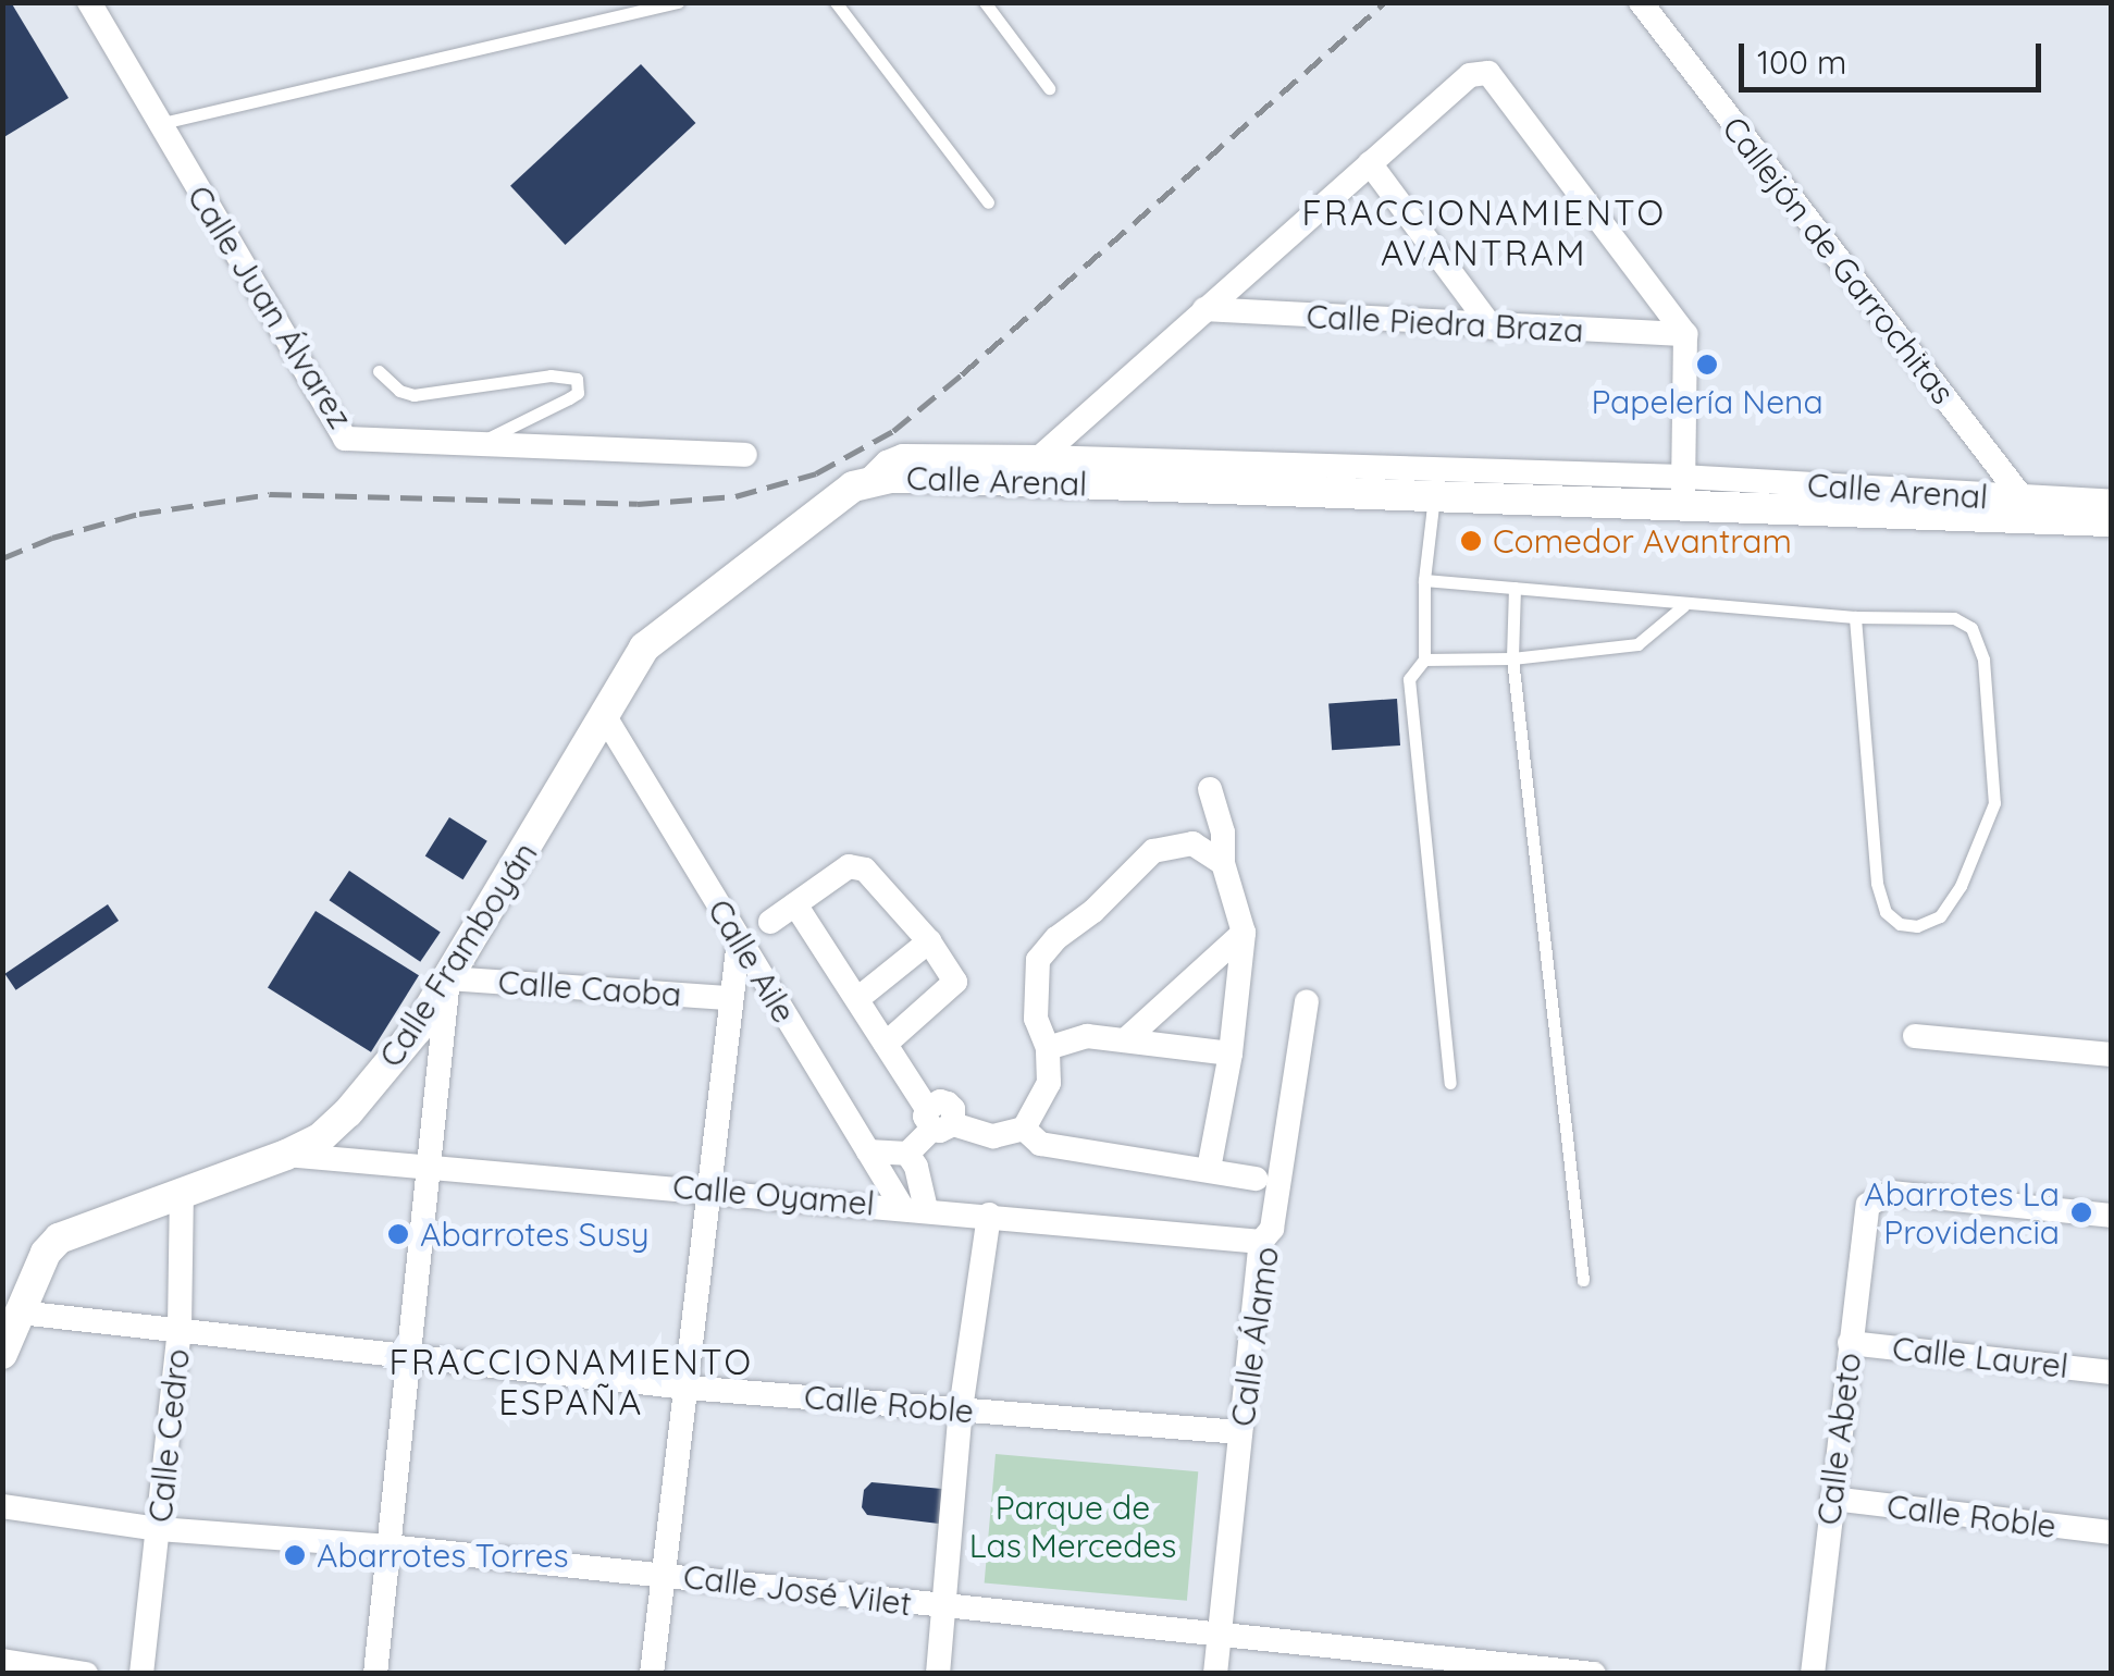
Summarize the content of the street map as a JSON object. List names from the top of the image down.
{
  "streets": {
    "street": [
      "Callejón de Garrochitas",
      "Calle Juan Álvarez",
      "Calle Piedra Braza",
      "Calle Arenal",
      "Calle Framboyán",
      "Calle Aile",
      "Calle Caoba",
      "Calle Oyamel",
      "Calle Álamo",
      "Calle Laurel",
      "Calle Roble",
      "Calle Cedro",
      "Calle Abeto",
      "Calle José Vilet"
    ]
  },
  "crossings": [
    ["Callejón de Garrochitas", "Calle Arenal"],
    ["Calle Arenal", "Calle Framboyán"],
    ["Calle Framboyán", "Calle Aile"],
    ["Calle Framboyán", "Calle Caoba"],
    ["Calle Framboyán", "Calle Oyamel"],
    ["Calle Framboyán", "Calle Roble"],
    ["Calle Framboyán", "Calle Cedro"],
    ["Calle Aile", "Calle Oyamel"],
    ["Calle Oyamel", "Calle Álamo"],
    ["Calle Álamo", "Calle Roble"],
    ["Calle Álamo", "Calle José Vilet"],
    ["Calle Laurel", "Calle Abeto"],
    ["Calle Roble", "Calle Cedro"],
    ["Calle Roble", "Calle Abeto"],
    ["Calle Cedro", "Calle José Vilet"]
  ],
  "districts": ["FRACCIONAMIENTO AVANTRAM", "FRACCIONAMIENTO ESPAÑA"],
  "parks": ["Parque de Las Mercedes"],
  "places": [
    "Papelería Nena",
    "Comedor Avantram",
    "Abarrotes La Providencia",
    "Abarrotes Susy",
    "Abarrotes Torres"
  ],
  "scale_bar": "100 m"
}
